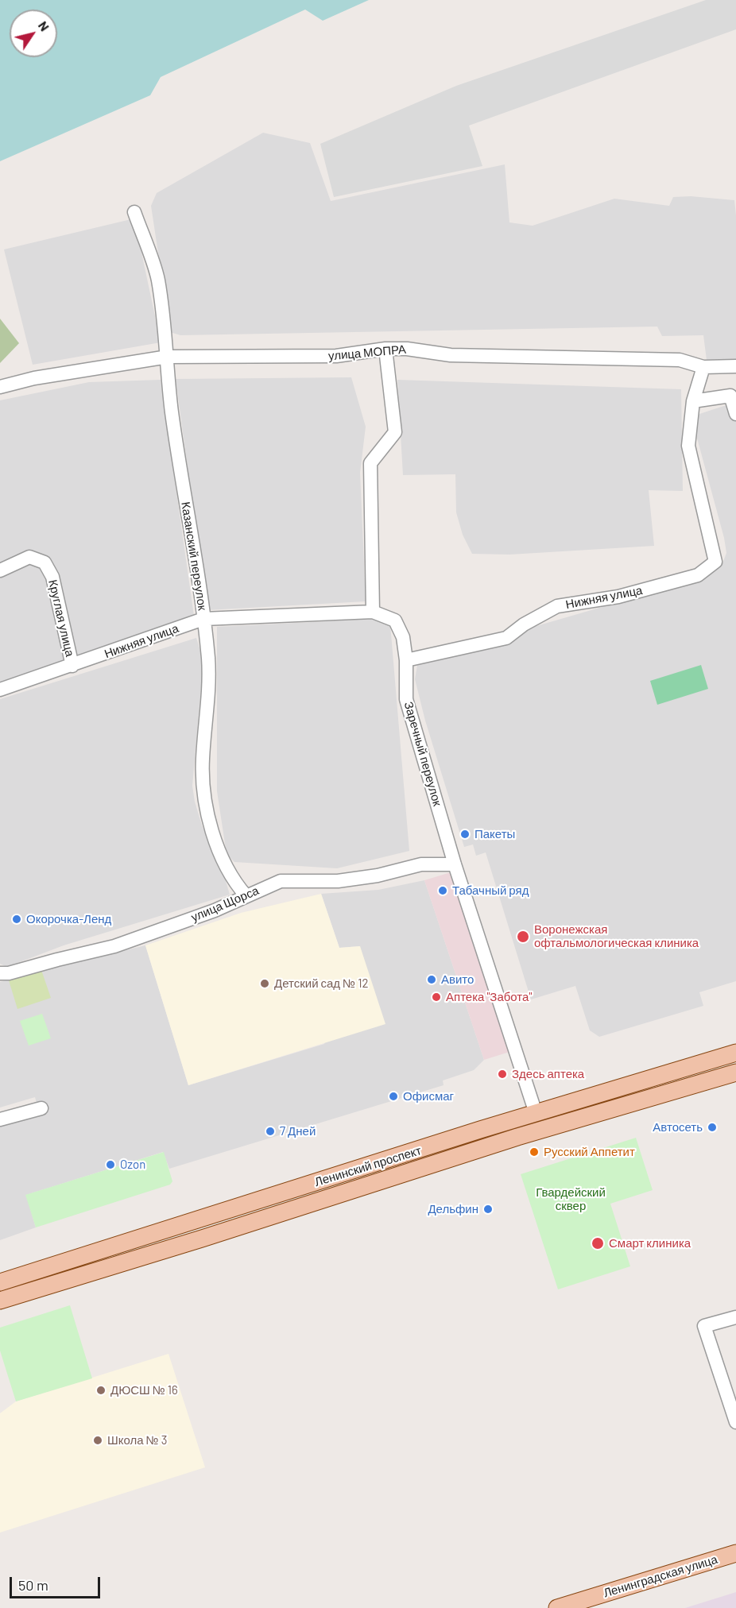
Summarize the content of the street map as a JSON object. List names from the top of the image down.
{
  "streets": {
    "main road": ["Ленинский проспект", "Ленинградская улица"],
    "street": [
      "улица МОПРА",
      "Казанский переулок",
      "Нижняя улица",
      "Круглая улица",
      "Заречный переулок",
      "улица Щорса"
    ]
  },
  "crossings": [
    ["улица МОПРА", "Казанский переулок"],
    ["Казанский переулок", "Нижняя улица"],
    ["Казанский переулок", "улица Щорса"],
    ["Нижняя улица", "Круглая улица"],
    ["Нижняя улица", "Заречный переулок"],
    ["Заречный переулок", "улица Щорса"],
    ["Заречный переулок", "Ленинский проспект"]
  ],
  "parks": ["Гвардейский сквер"],
  "places": [
    "Пакеты",
    "Табачный ряд",
    "Окорочка-Ленд",
    "Воронежская офтальмологическая клиника",
    "Авито",
    "Детский сад № 12",
    "Аптека \"Забота\"",
    "Здесь аптека",
    "Офисмаг",
    "Автосеть",
    "7 Дней",
    "Русский Аппетит",
    "Ozon",
    "Дельфин",
    "Смарт клиника",
    "ДЮСШ № 16",
    "Школа № 3"
  ],
  "scale_bar": "50 m",
  "north": "top right"
}
